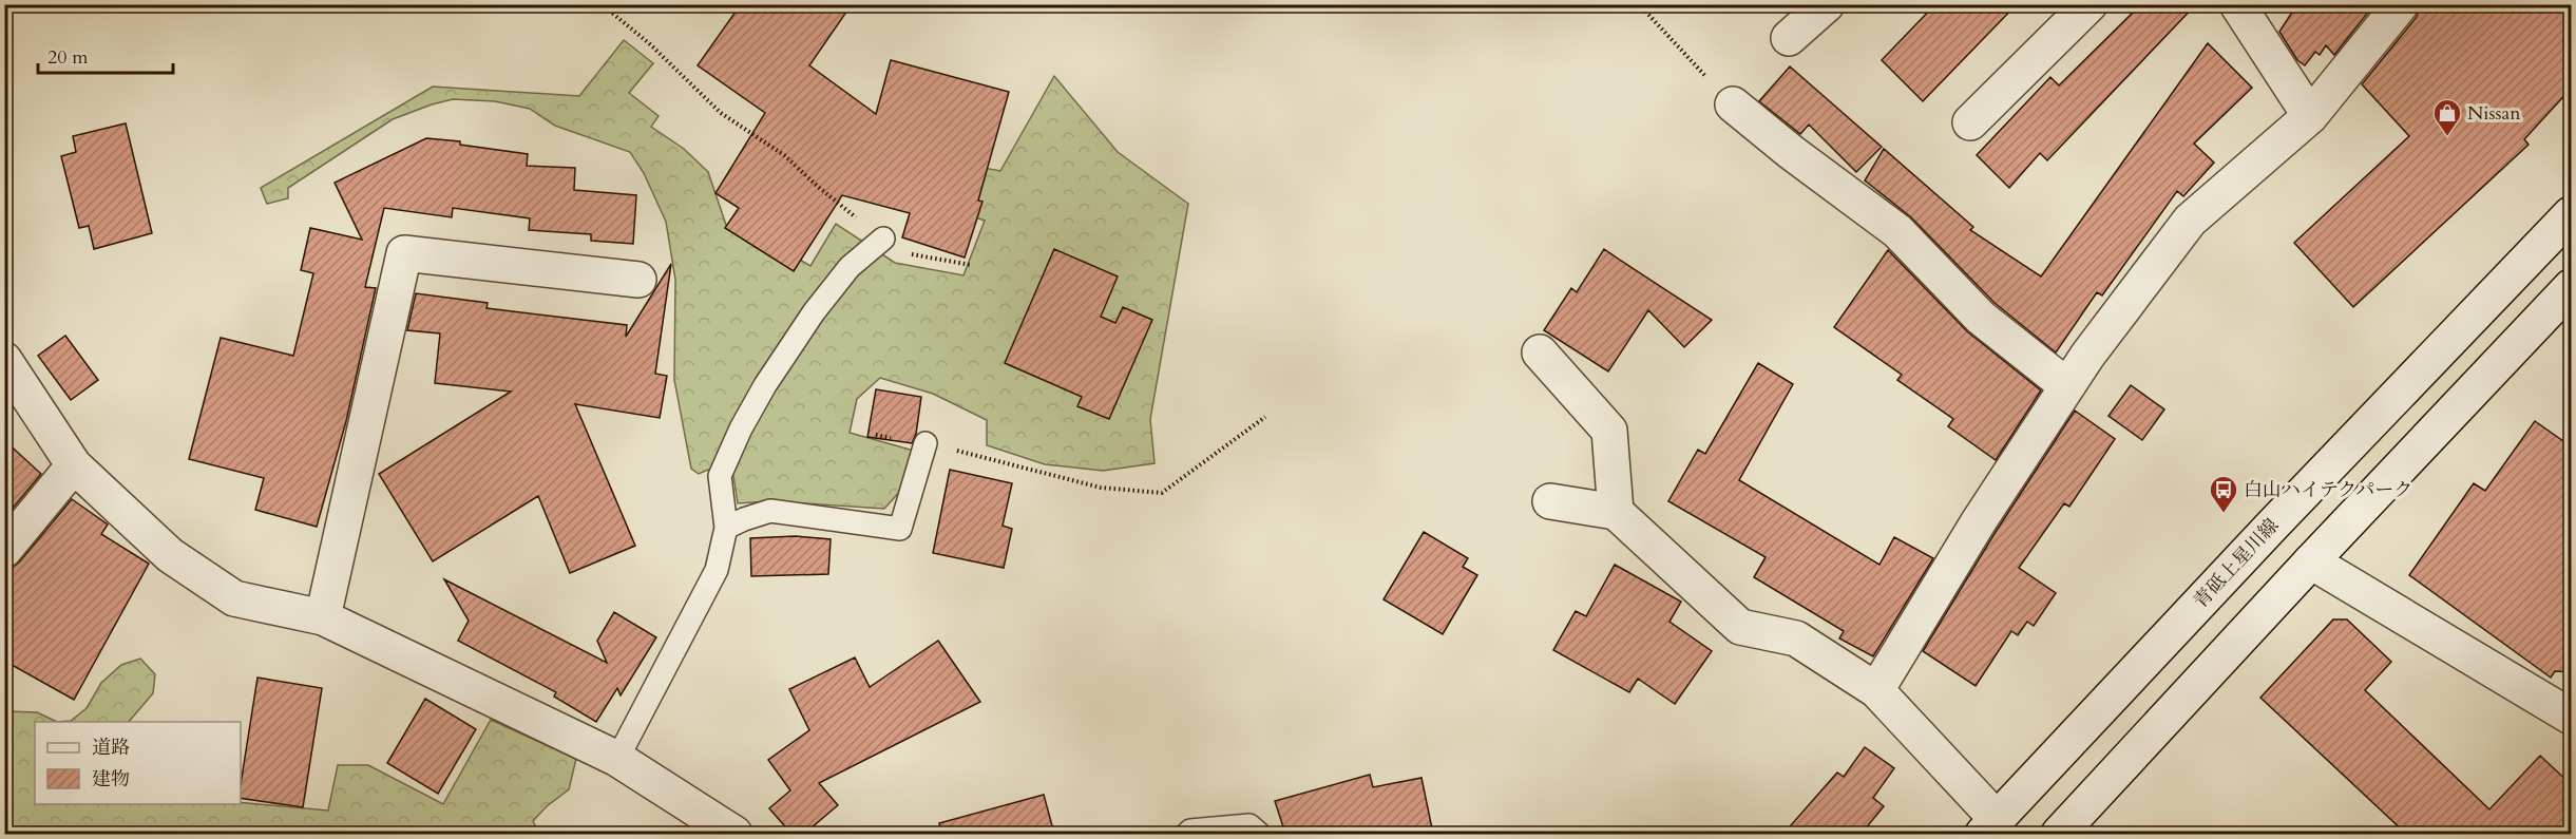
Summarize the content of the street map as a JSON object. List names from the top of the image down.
{
  "streets": {
    "street": ["青砥上星川線"]
  },
  "places": {
    "shop": ["Nissan"],
    "bus stop": ["白山ハイテクパーク"]
  },
  "legend": ["道路", "建物"],
  "scale_bar": "20 m"
}
